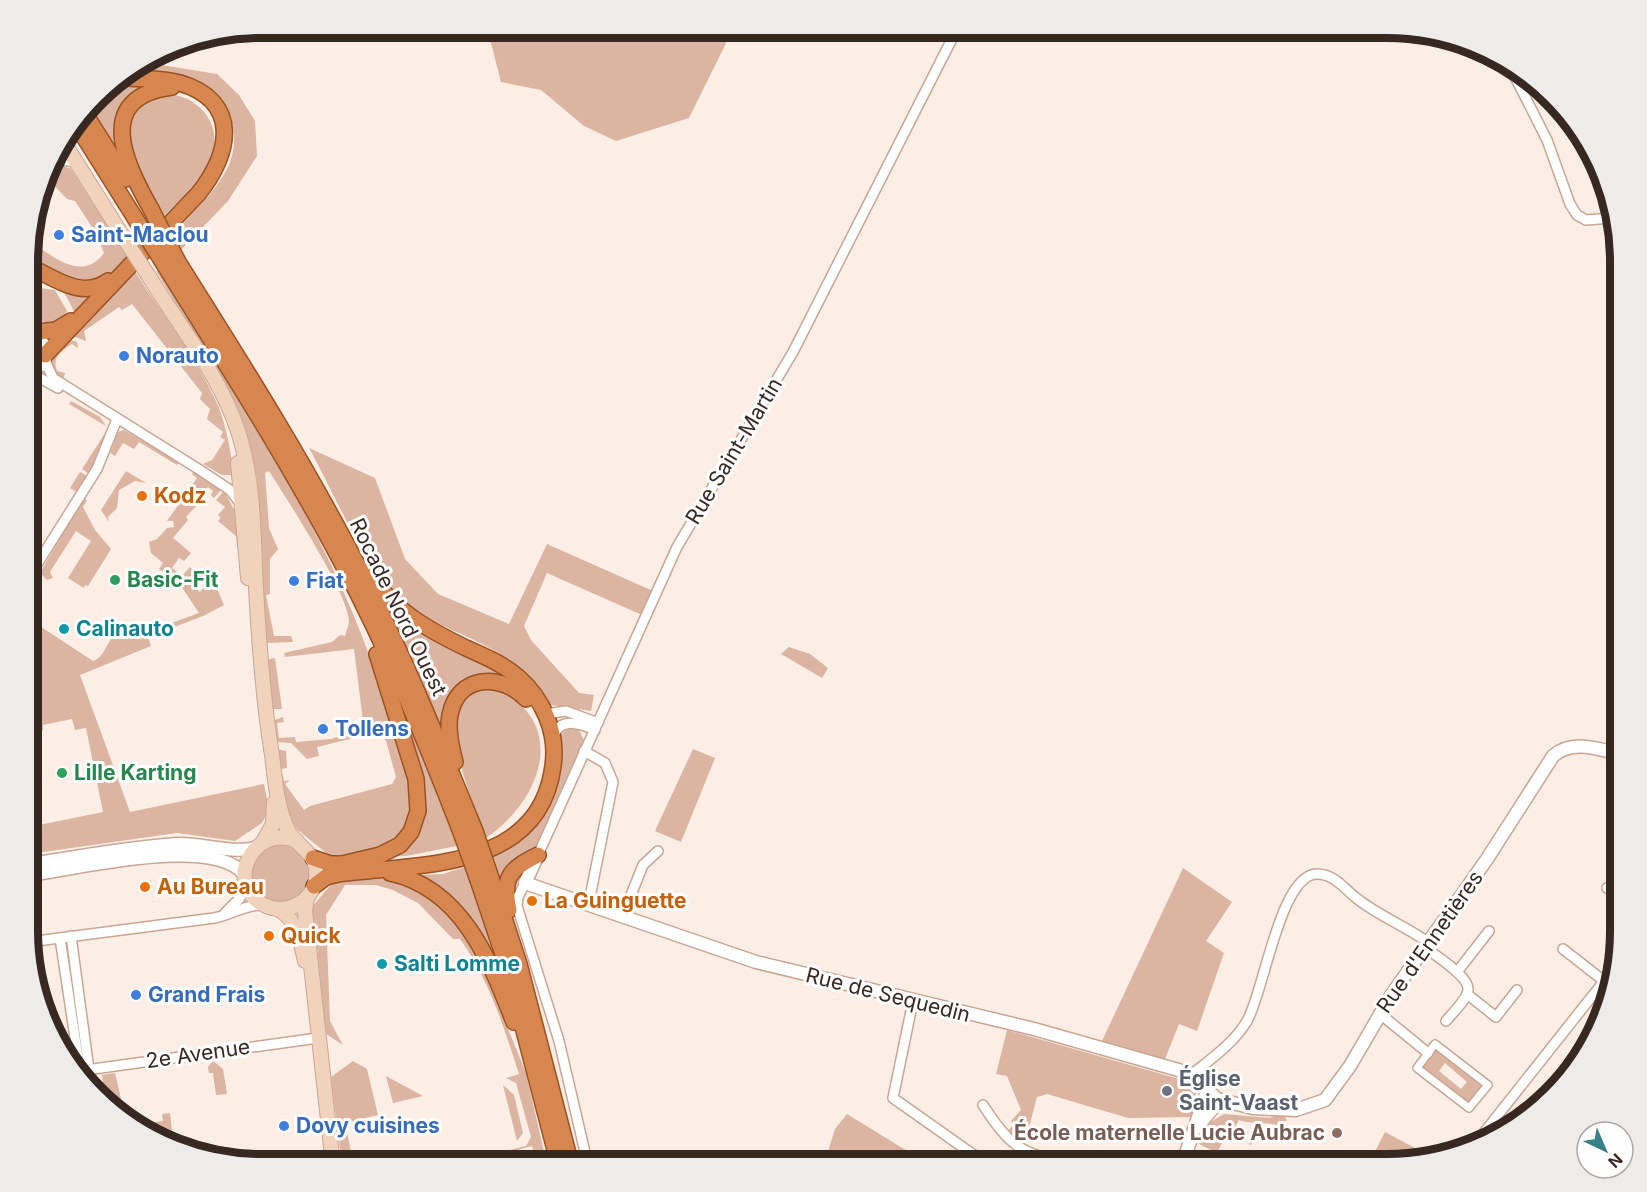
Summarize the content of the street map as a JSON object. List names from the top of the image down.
{
  "streets": {
    "highway": ["Rocade Nord Ouest"],
    "street": [
      "Rue Saint-Martin",
      "Rue d'Ennetières",
      "Rue de Sequedin",
      "2e Avenue"
    ]
  },
  "crossings": [
    ["Rue Saint-Martin", "Rue de Sequedin"],
    ["Rue d'Ennetières", "Rue de Sequedin"]
  ],
  "places": [
    "Saint-Maclou",
    "Norauto",
    "Kodz",
    "Basic-Fit",
    "Fiat",
    "Calinauto",
    "Tollens",
    "Lille Karting",
    "Au Bureau",
    "La Guinguette",
    "Quick",
    "Salti Lomme",
    "Grand Frais",
    "Église Saint-Vaast",
    "Dovy cuisines",
    "École maternelle Lucie Aubrac"
  ],
  "north": "bottom right"
}
